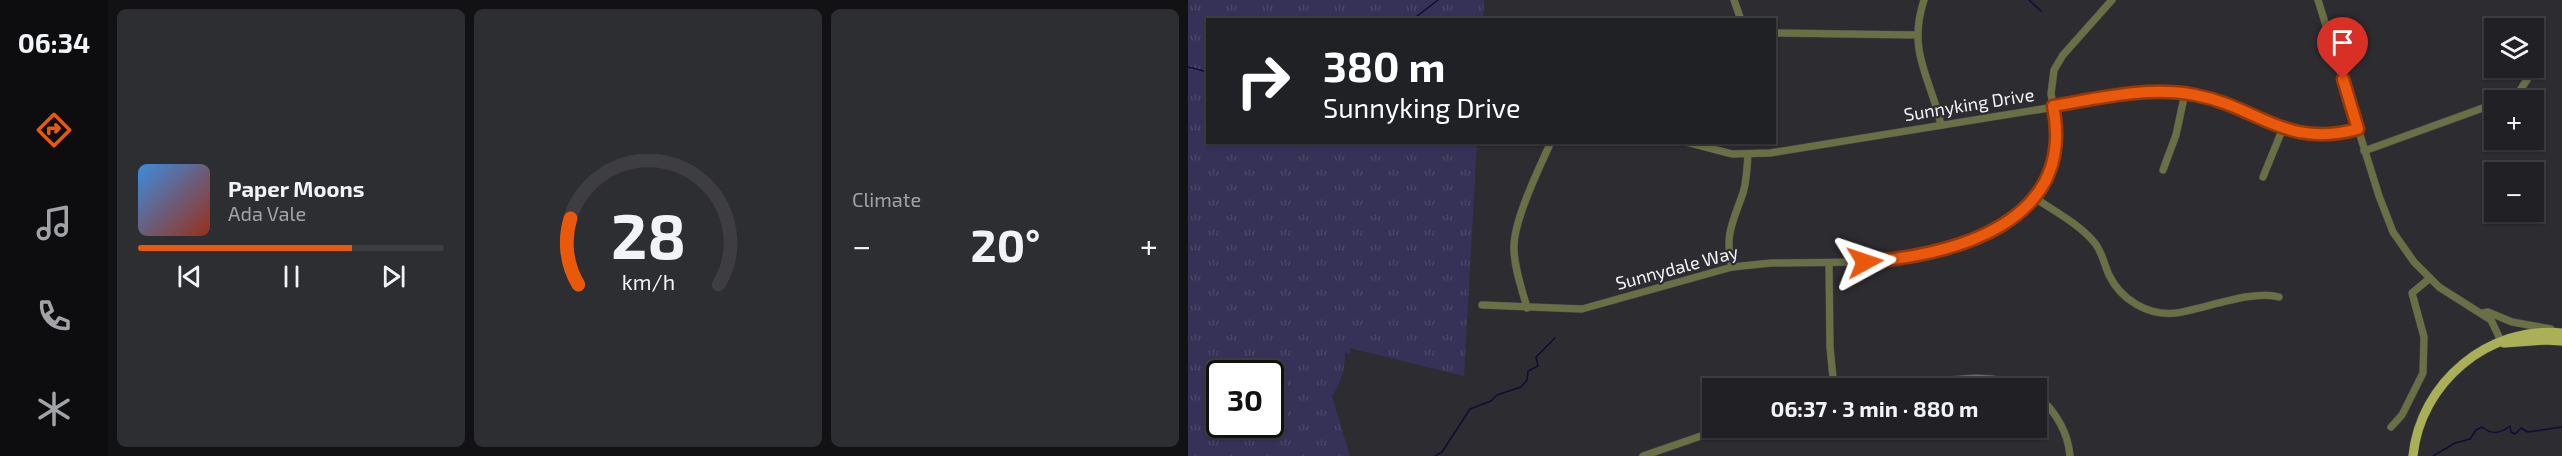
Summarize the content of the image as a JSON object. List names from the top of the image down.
{
  "streets": {
    "street": ["Sunnyking Drive", "Sunnydale Way"]
  },
  "crossings": [
    ["Sunnyking Drive", "Sunnydale Way"]
  ],
  "page": {
    "tabs": "06:34",
    "tile": "Climate",
    "map_buttons": ["+", "−"],
    "turn": ["380 m", "Sunnyking Drive"],
    "song": ["Paper Moons", "Ada Vale"],
    "heat": ["−", "20°", "+"],
    "limit": "30",
    "trip": "06:37 · 3 min · 880 m",
    "gauge": ["28", "km/h"]
  }
}
